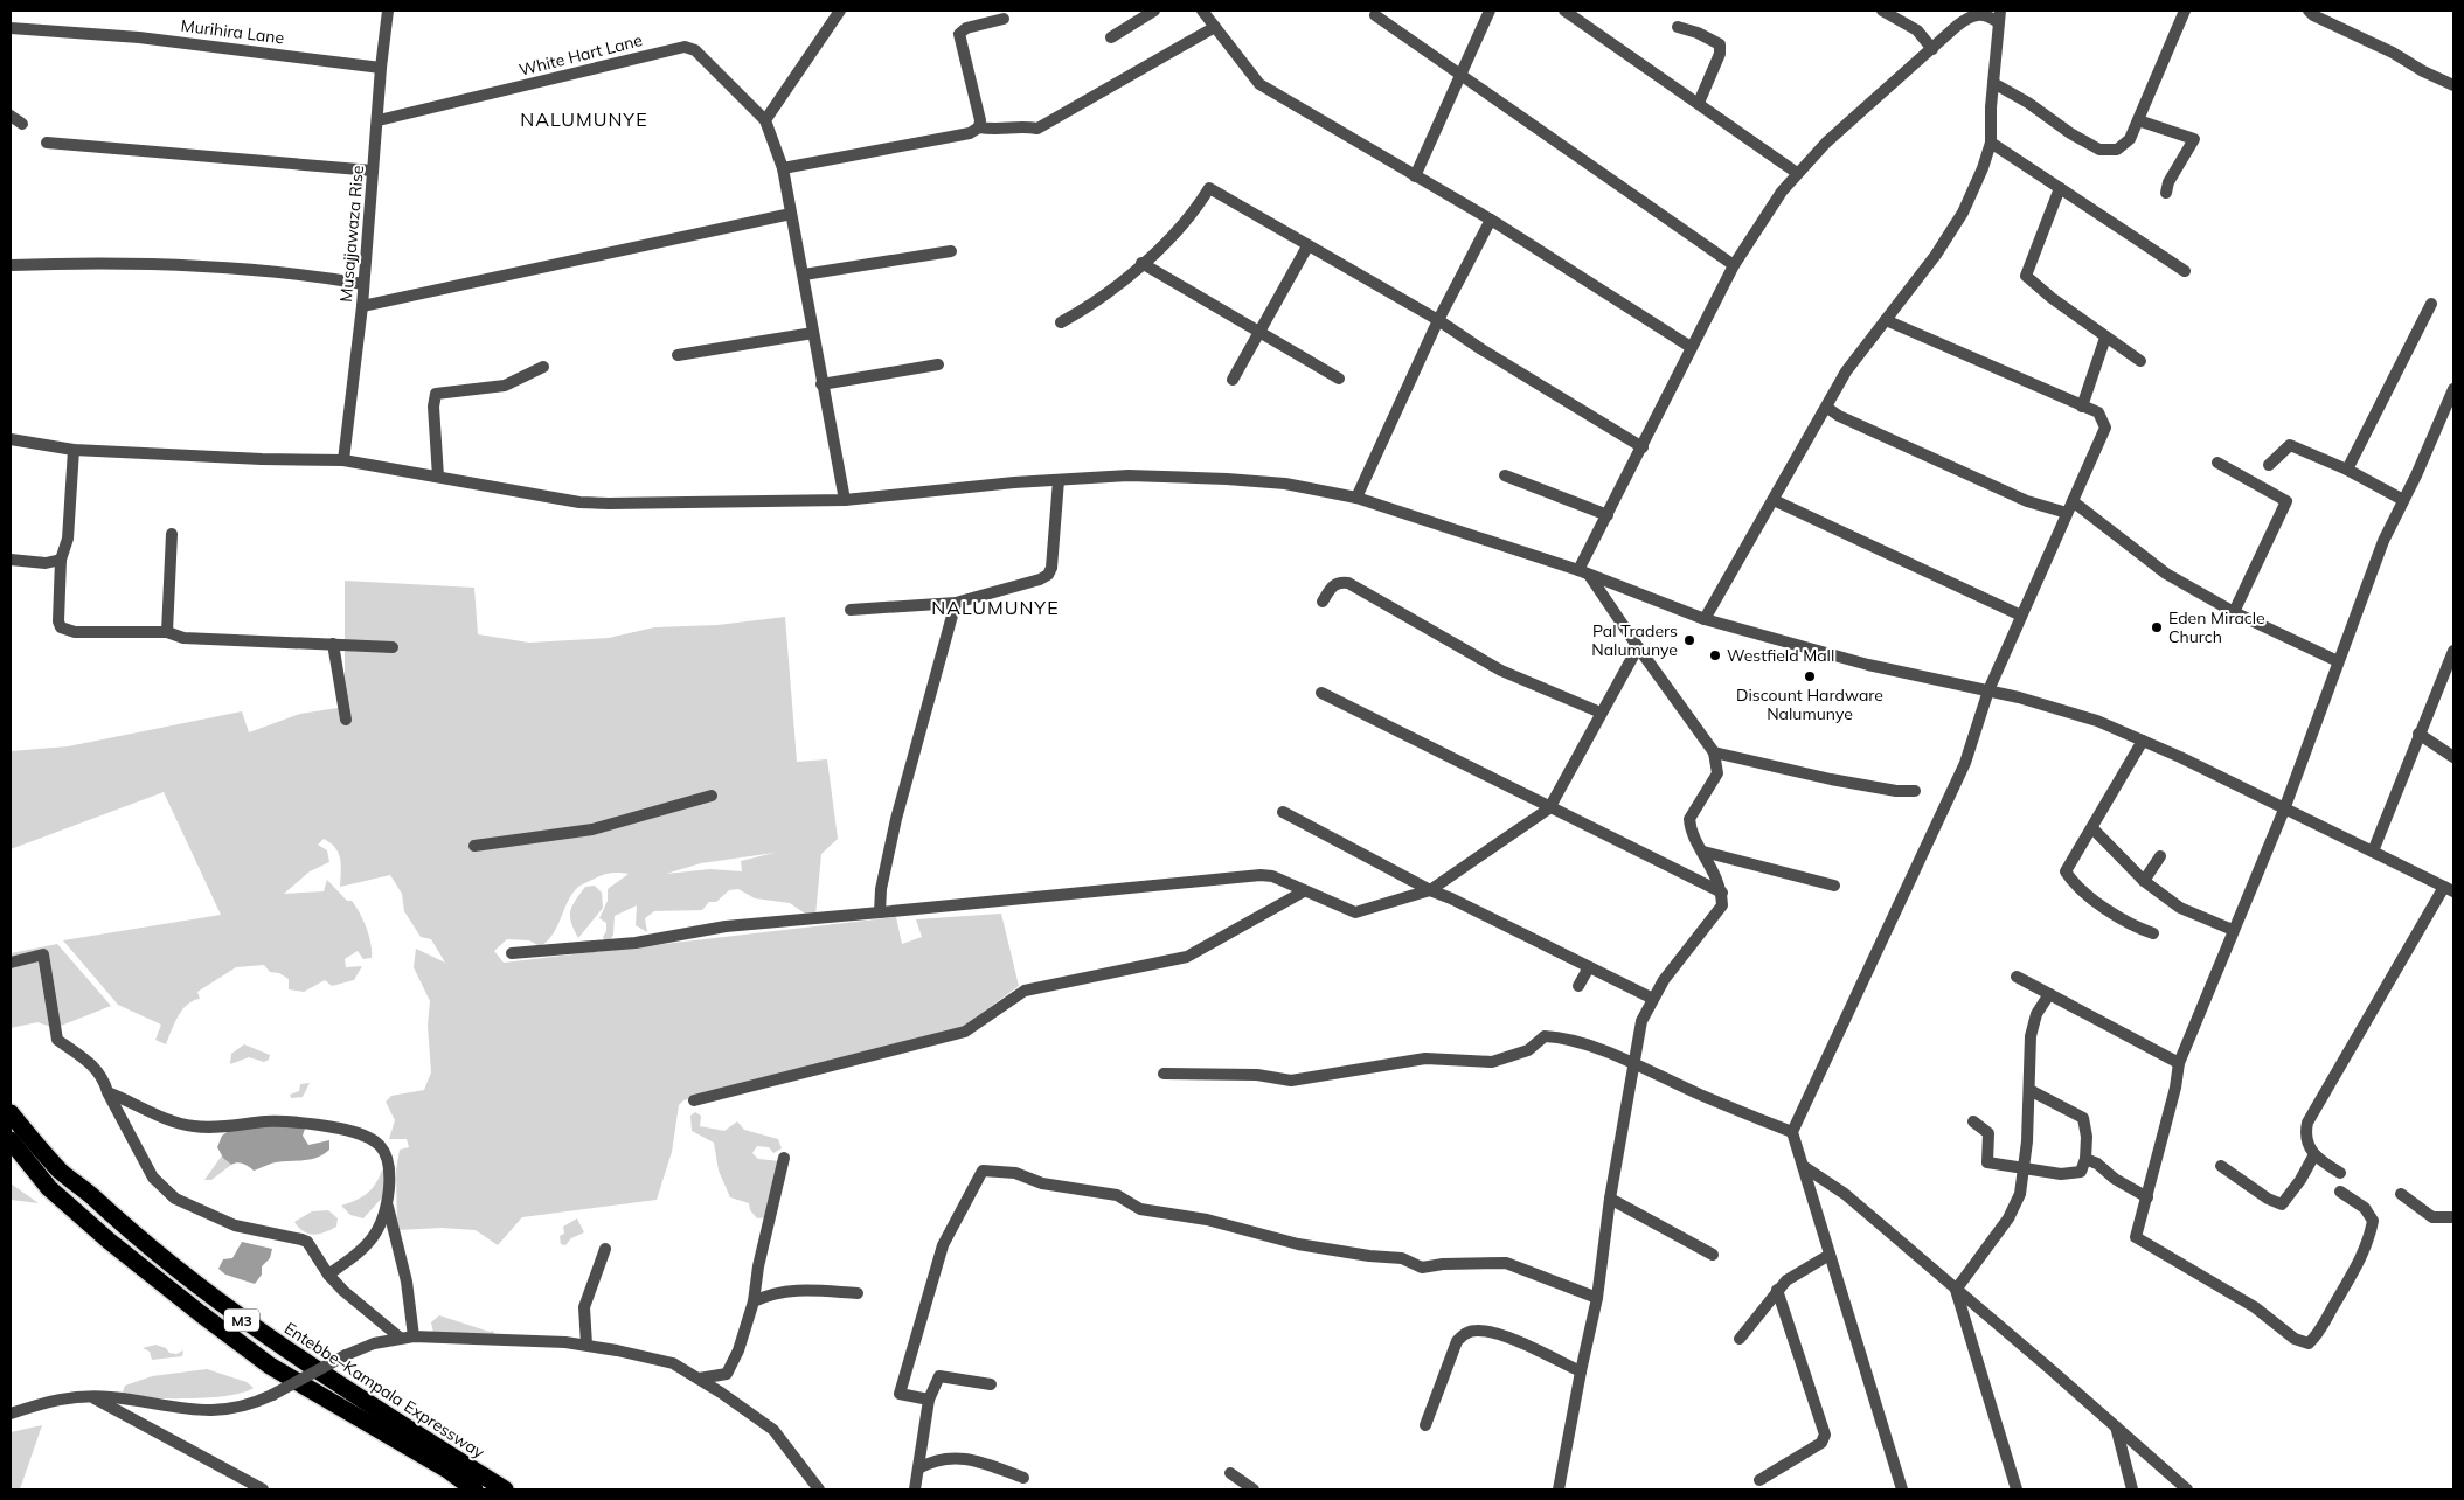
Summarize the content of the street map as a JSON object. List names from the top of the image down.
{
  "streets": {
    "highway": ["M3", "Entebbe–Kampala Expressway"],
    "street": ["Murihira Lane", "White Hart Lane", "Musajjawaza Rise"]
  },
  "crossings": [
    ["Murihira Lane", "Musajjawaza Rise"],
    ["White Hart Lane", "Musajjawaza Rise"]
  ],
  "districts": ["NALUMUNYE", "NALUMUNYE"],
  "places": [
    "Eden Miracle Church",
    "Pal Traders Nalumunye",
    "Westfield Mall",
    "Discount Hardware Nalumunye"
  ]
}
